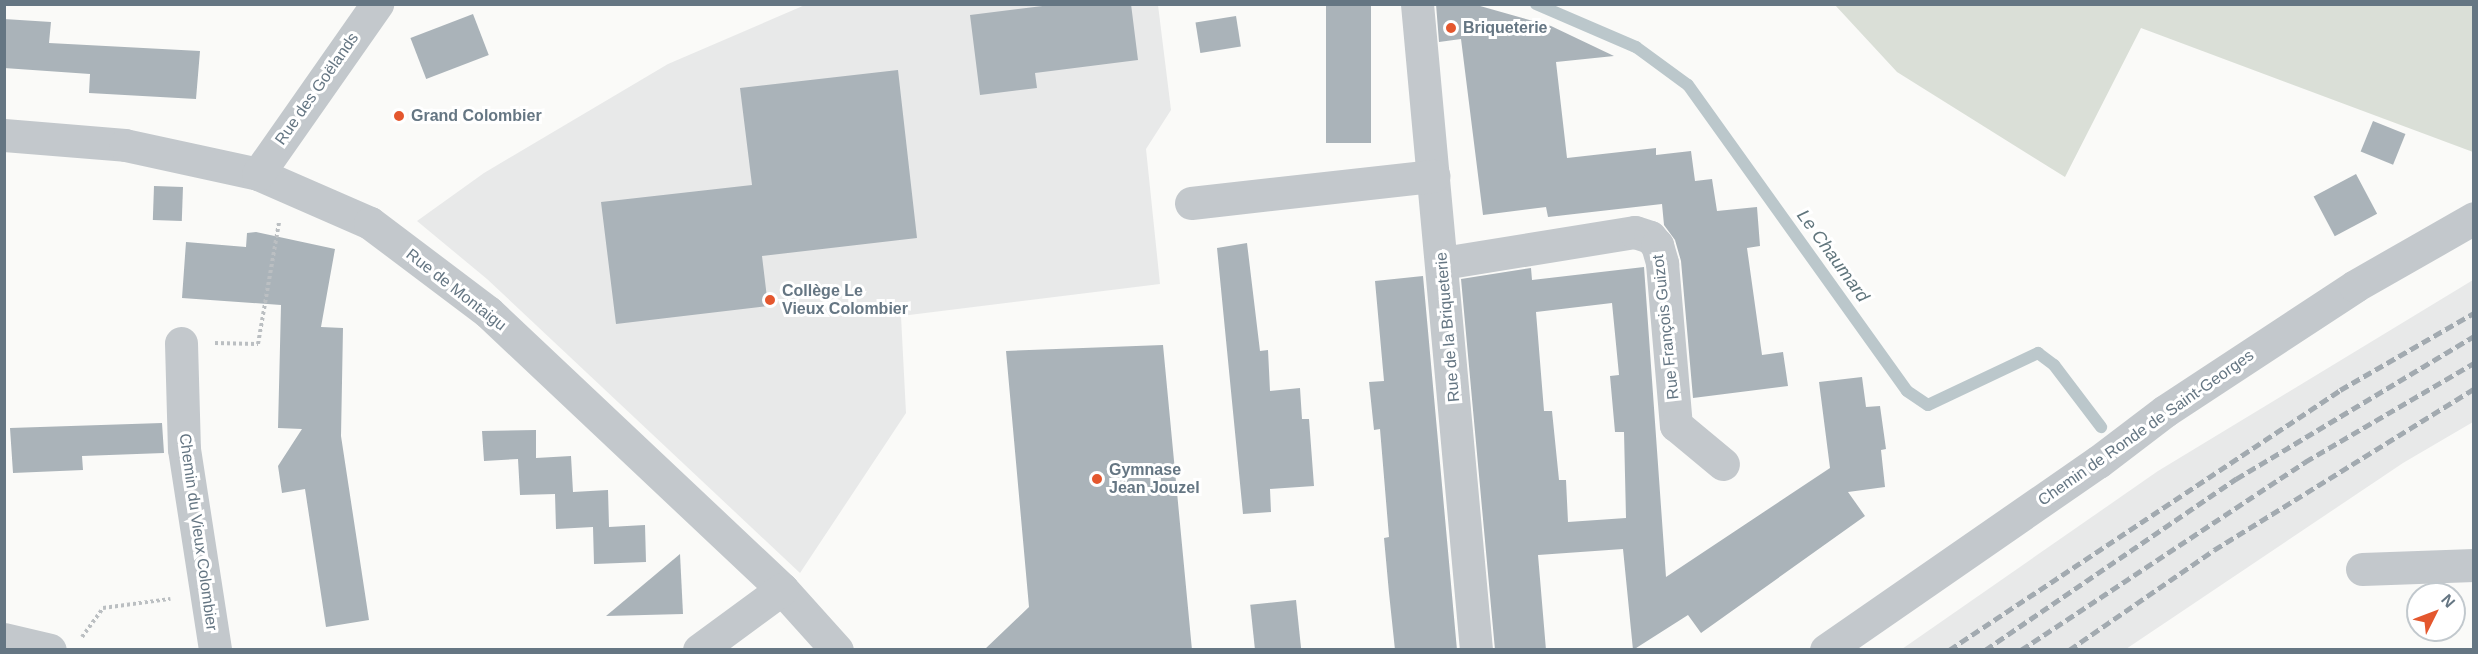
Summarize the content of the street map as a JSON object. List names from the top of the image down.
{
  "streets": {
    "street": [
      "Rue des Goëlands",
      "Rue de Montaigu",
      "Rue de la Briqueterie",
      "Rue François Guizot",
      "Chemin de Ronde de Saint-Georges",
      "Chemin du Vieux Colombier"
    ]
  },
  "crossings": [
    ["Rue des Goëlands", "Rue de Montaigu"],
    ["Rue de la Briqueterie", "Rue François Guizot"]
  ],
  "water": ["Le Chaumard"],
  "places": [
    "Briqueterie",
    "Grand Colombier",
    "Collège Le Vieux Colombier",
    "Gymnase Jean Jouzel"
  ],
  "north": "top right"
}
